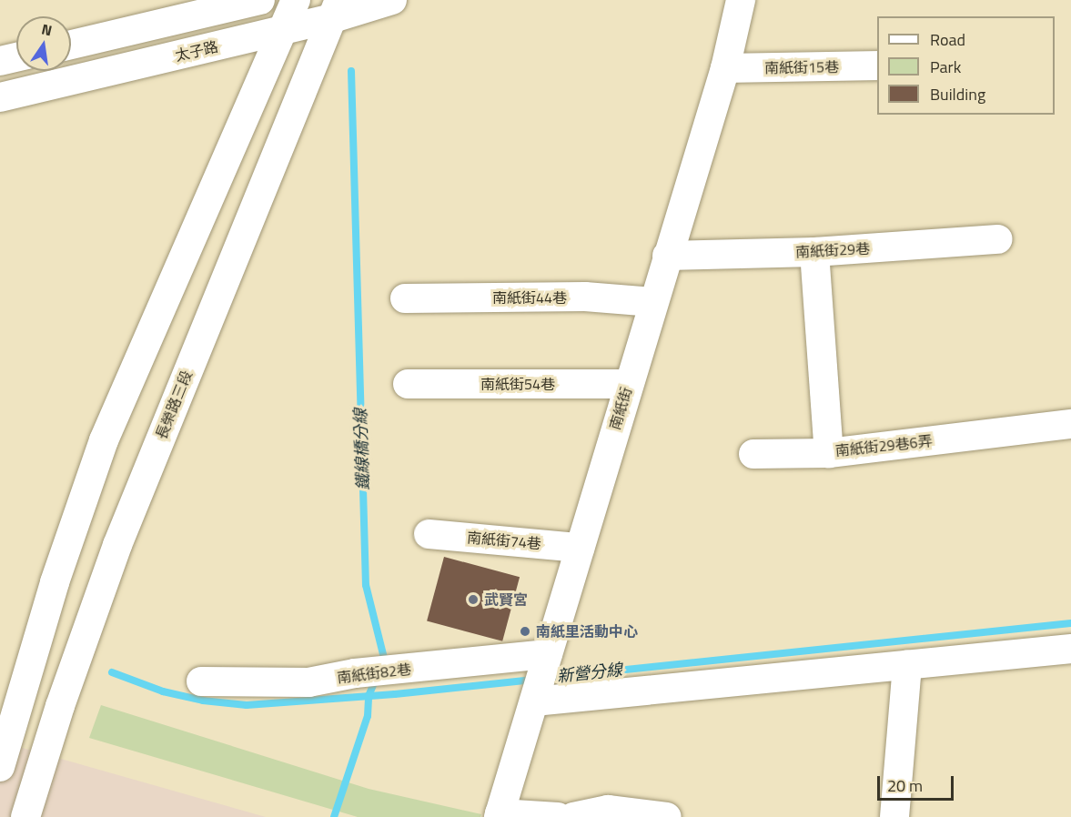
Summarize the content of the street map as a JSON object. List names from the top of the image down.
{
  "streets": {
    "street": [
      "太子路",
      "南紙街15巷",
      "南紙街29巷",
      "南紙街44巷",
      "南紙街54巷",
      "長榮路三段",
      "南紙街",
      "南紙街29巷6弄",
      "南紙街74巷",
      "南紙街82巷"
    ]
  },
  "crossings": [
    ["太子路", "長榮路三段"],
    ["南紙街15巷", "南紙街"],
    ["南紙街29巷", "南紙街"],
    ["南紙街29巷", "南紙街29巷6弄"],
    ["南紙街44巷", "南紙街"],
    ["南紙街54巷", "南紙街"],
    ["南紙街", "南紙街74巷"],
    ["南紙街", "南紙街82巷"]
  ],
  "water": ["鐵線橋分線", "新營分線"],
  "places": ["武賢宮", "南紙里活動中心"],
  "legend": ["Road", "Park", "Building"],
  "scale_bar": "20 m",
  "north": "top"
}
